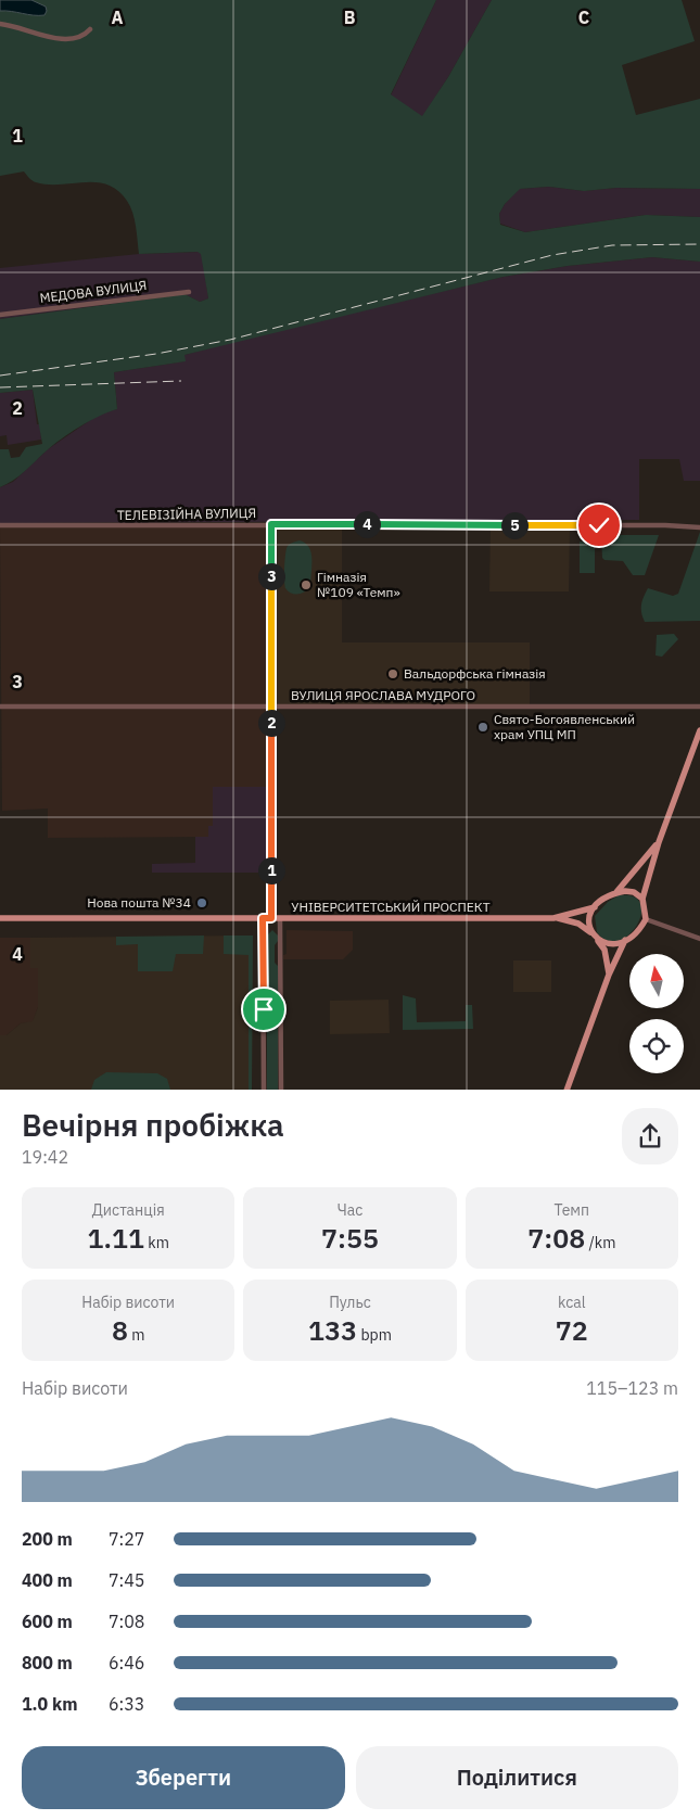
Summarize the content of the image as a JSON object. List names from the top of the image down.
{
  "streets": {
    "main road": ["УНІВЕРСИТЕТСЬКИЙ ПРОСПЕКТ"],
    "street": ["МЕДОВА ВУЛИЦЯ", "ТЕЛЕВІЗІЙНА ВУЛИЦЯ", "ВУЛИЦЯ ЯРОСЛАВА МУДРОГО"]
  },
  "places": [
    "Гімназія №109 «Темп»",
    "Вальдорфська гімназія",
    "Свято-Богоявленський храм УПЦ МП",
    "Нова пошта №34"
  ],
  "north": "top",
  "page": {
    "pins": [
      "4",
      "5",
      "3",
      "2",
      "1"
    ],
    "heading": ["Вечірня пробіжка", "19:42"],
    "stats": [
      ["Дистанція", "1.11 km"],
      ["Час", "7:55"],
      ["Темп", "7:08 /km"],
      ["Набір висоти", "8 m"],
      ["Пульс", "133 bpm"],
      ["kcal", "72"]
    ],
    "chart": ["Набір висоти", "115–123 m"],
    "list": [
      {
        "name": "200 m",
        "note": "7:27"
      },
      {
        "name": "400 m",
        "note": "7:45"
      },
      {
        "name": "600 m",
        "note": "7:08"
      },
      {
        "name": "800 m",
        "note": "6:46"
      },
      {
        "name": "1.0 km",
        "note": "6:33"
      }
    ],
    "buttons": ["Зберегти", "Поділитися"]
  },
  "grid": {
    "columns": ["A", "B", "C"],
    "rows": [
      "1",
      "2",
      "3",
      "4"
    ]
  }
}
